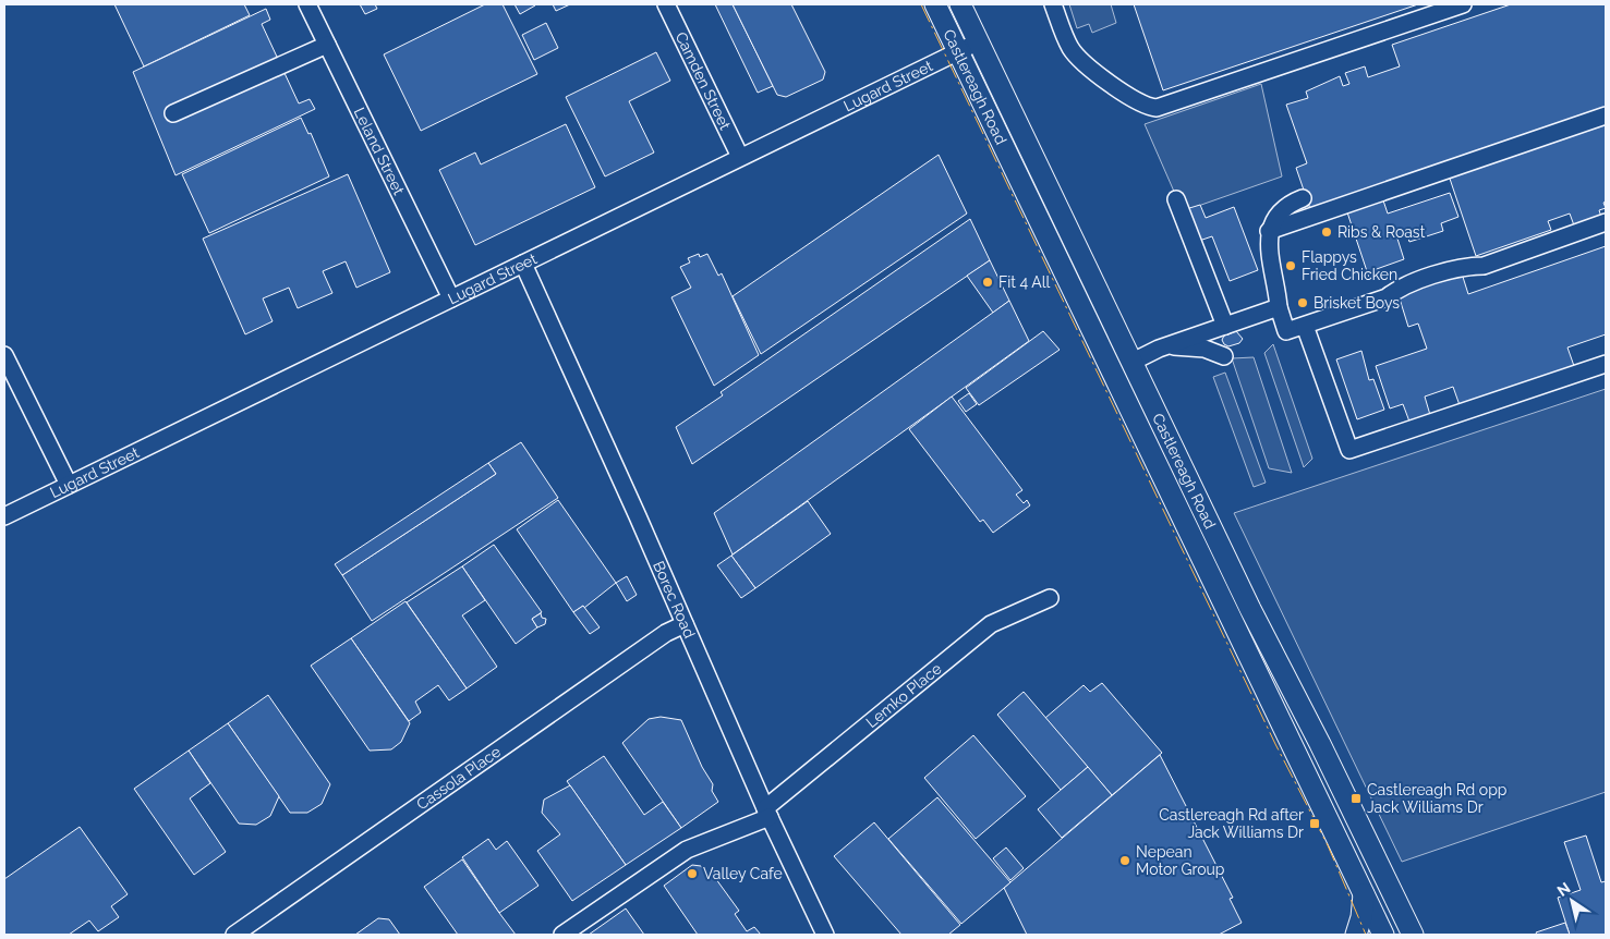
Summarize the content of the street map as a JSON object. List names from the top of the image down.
{
  "streets": {
    "main road": ["Castlereagh Road"],
    "street": [
      "Camden Street",
      "Lugard Street",
      "Leland Street",
      "Borec Road",
      "Lemko Place",
      "Cassola Place"
    ]
  },
  "crossings": [
    ["Camden Street", "Lugard Street"],
    ["Lugard Street", "Castlereagh Road"],
    ["Lugard Street", "Leland Street"],
    ["Lugard Street", "Borec Road"],
    ["Borec Road", "Lemko Place"],
    ["Borec Road", "Cassola Place"]
  ],
  "places": {
    "other": [
      "Ribs & Roast",
      "Flappys Fried Chicken",
      "Fit 4 All",
      "Brisket Boys",
      "Nepean Motor Group",
      "Valley Cafe"
    ],
    "transit": ["Castlereagh Rd opp Jack Williams Dr", "Castlereagh Rd after Jack Williams Dr"]
  },
  "north": "top left"
}
